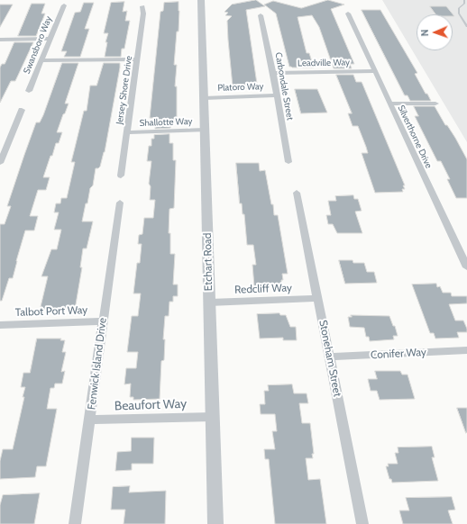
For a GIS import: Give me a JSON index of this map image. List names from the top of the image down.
{
  "streets": {
    "street": [
      "Swansboro Way",
      "Leadville Way",
      "Carbondale Street",
      "Platoro Way",
      "Jersey Shore Drive",
      "Shallotte Way",
      "Silverthorne Drive",
      "Etchart Road",
      "Redcliff Way",
      "Talbot Port Way",
      "Conifer Way",
      "Stoneham Street",
      "Fenwick Island Drive",
      "Beaufort Way"
    ]
  },
  "crossings": [
    ["Leadville Way", "Carbondale Street"],
    ["Leadville Way", "Silverthorne Drive"],
    ["Carbondale Street", "Platoro Way"],
    ["Platoro Way", "Etchart Road"],
    ["Jersey Shore Drive", "Shallotte Way"],
    ["Shallotte Way", "Etchart Road"],
    ["Etchart Road", "Redcliff Way"],
    ["Etchart Road", "Beaufort Way"],
    ["Redcliff Way", "Stoneham Street"],
    ["Talbot Port Way", "Fenwick Island Drive"],
    ["Conifer Way", "Stoneham Street"],
    ["Fenwick Island Drive", "Beaufort Way"]
  ],
  "north": "left"
}
